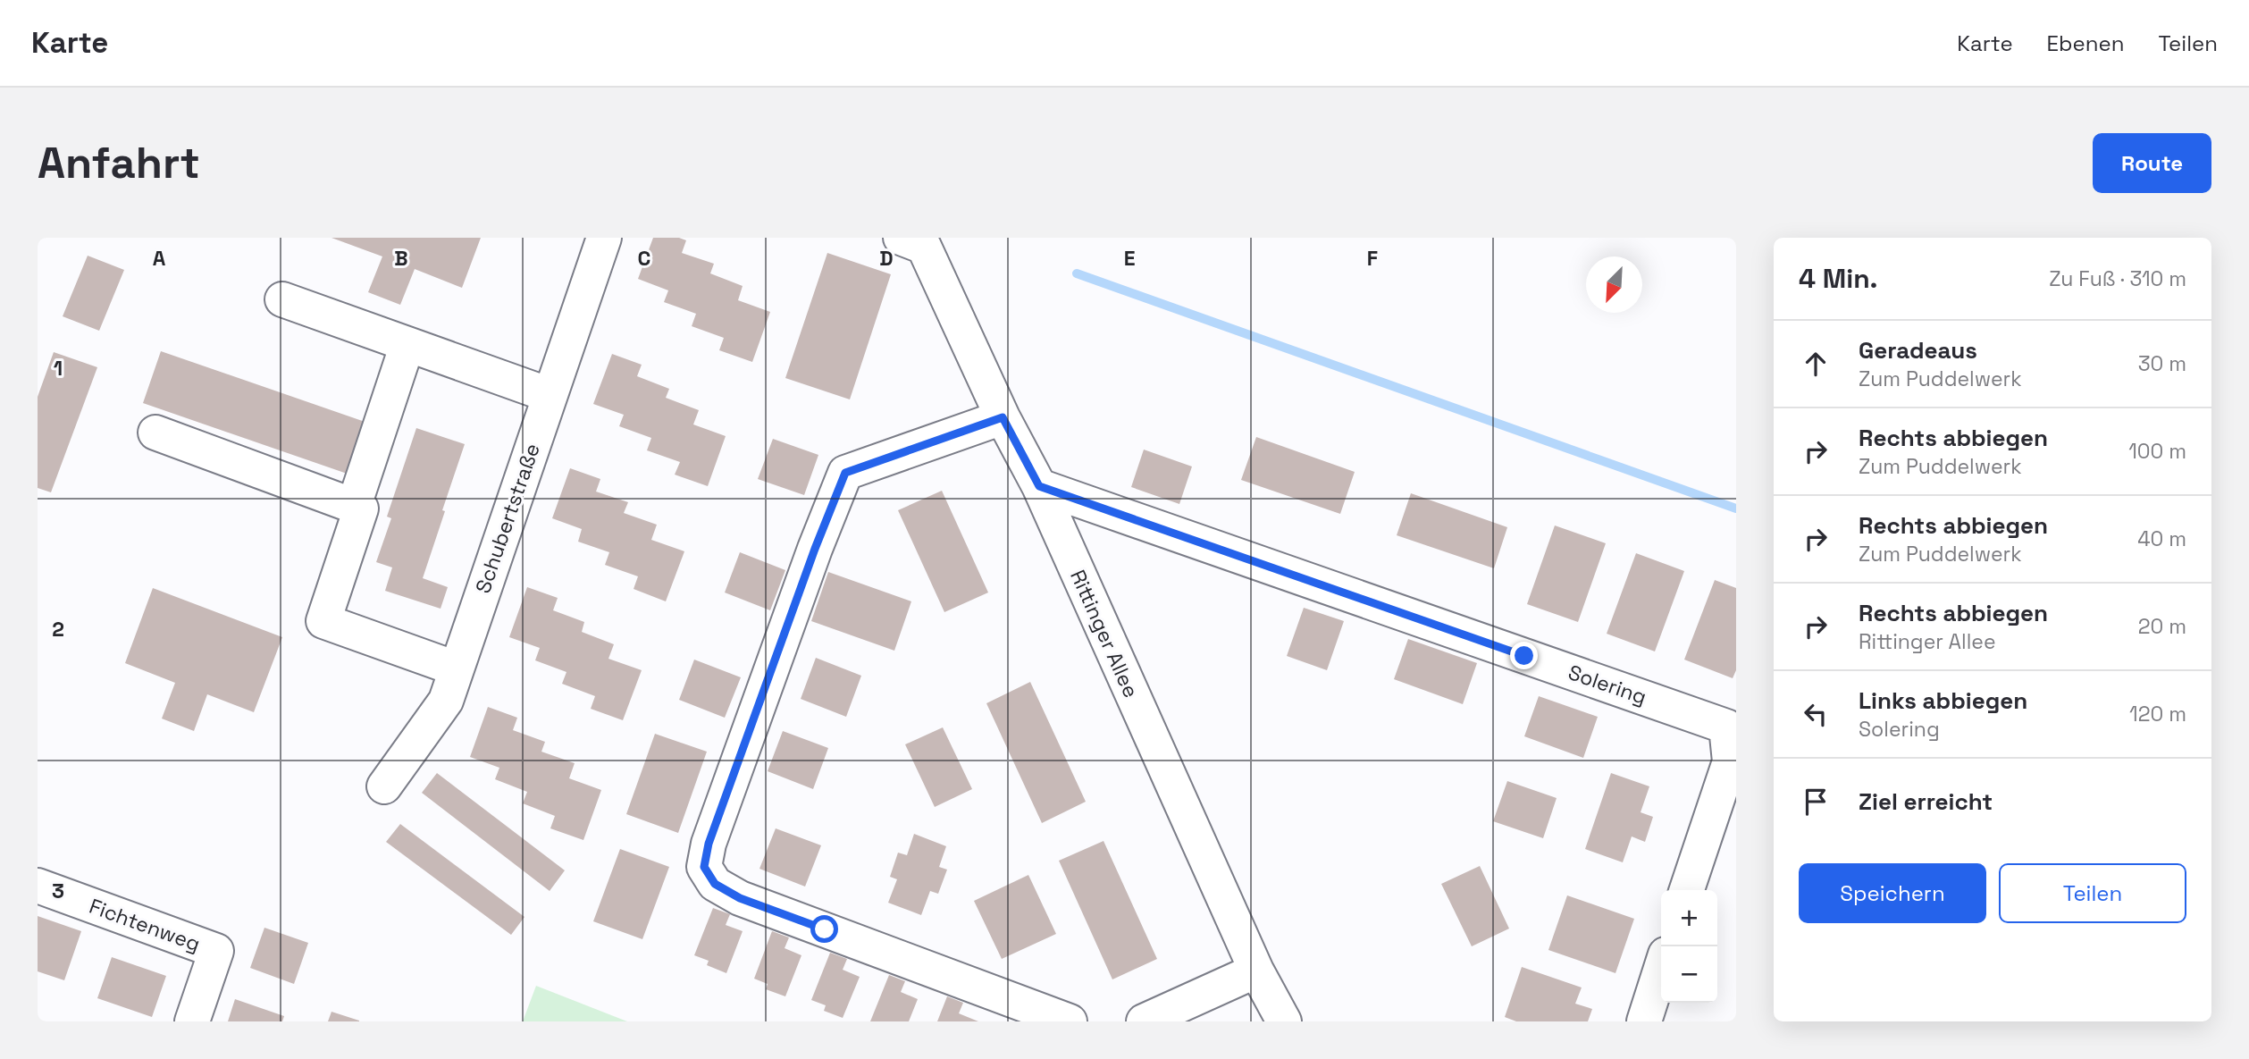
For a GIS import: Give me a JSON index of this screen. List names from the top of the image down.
{
  "streets": {
    "street": [
      "Schubertstraße",
      "Rittinger Allee",
      "Solering",
      "Fichtenweg"
    ]
  },
  "crossings": [
    ["Rittinger Allee", "Solering"]
  ],
  "north": "bottom left",
  "page": {
    "header": "Karte",
    "nav": ["Karte", "Ebenen", "Teilen"],
    "buttons": [
      "Route",
      ["Speichern", "Teilen"]
    ],
    "title": "Anfahrt",
    "heading": ["4 Min.", "Zu Fuß · 310 m"],
    "list": [
      ["Geradeaus", "Zum Puddelwerk", "30 m"],
      ["Rechts abbiegen", "Zum Puddelwerk", "100 m"],
      ["Rechts abbiegen", "Zum Puddelwerk", "40 m"],
      ["Rechts abbiegen", "Rittinger Allee", "20 m"],
      ["Links abbiegen", "Solering", "120 m"],
      "Ziel erreicht"
    ],
    "map_buttons": ["+", "−"]
  },
  "grid": {
    "columns": [
      "A",
      "B",
      "C",
      "D",
      "E",
      "F"
    ],
    "rows": ["1", "2", "3"]
  }
}
